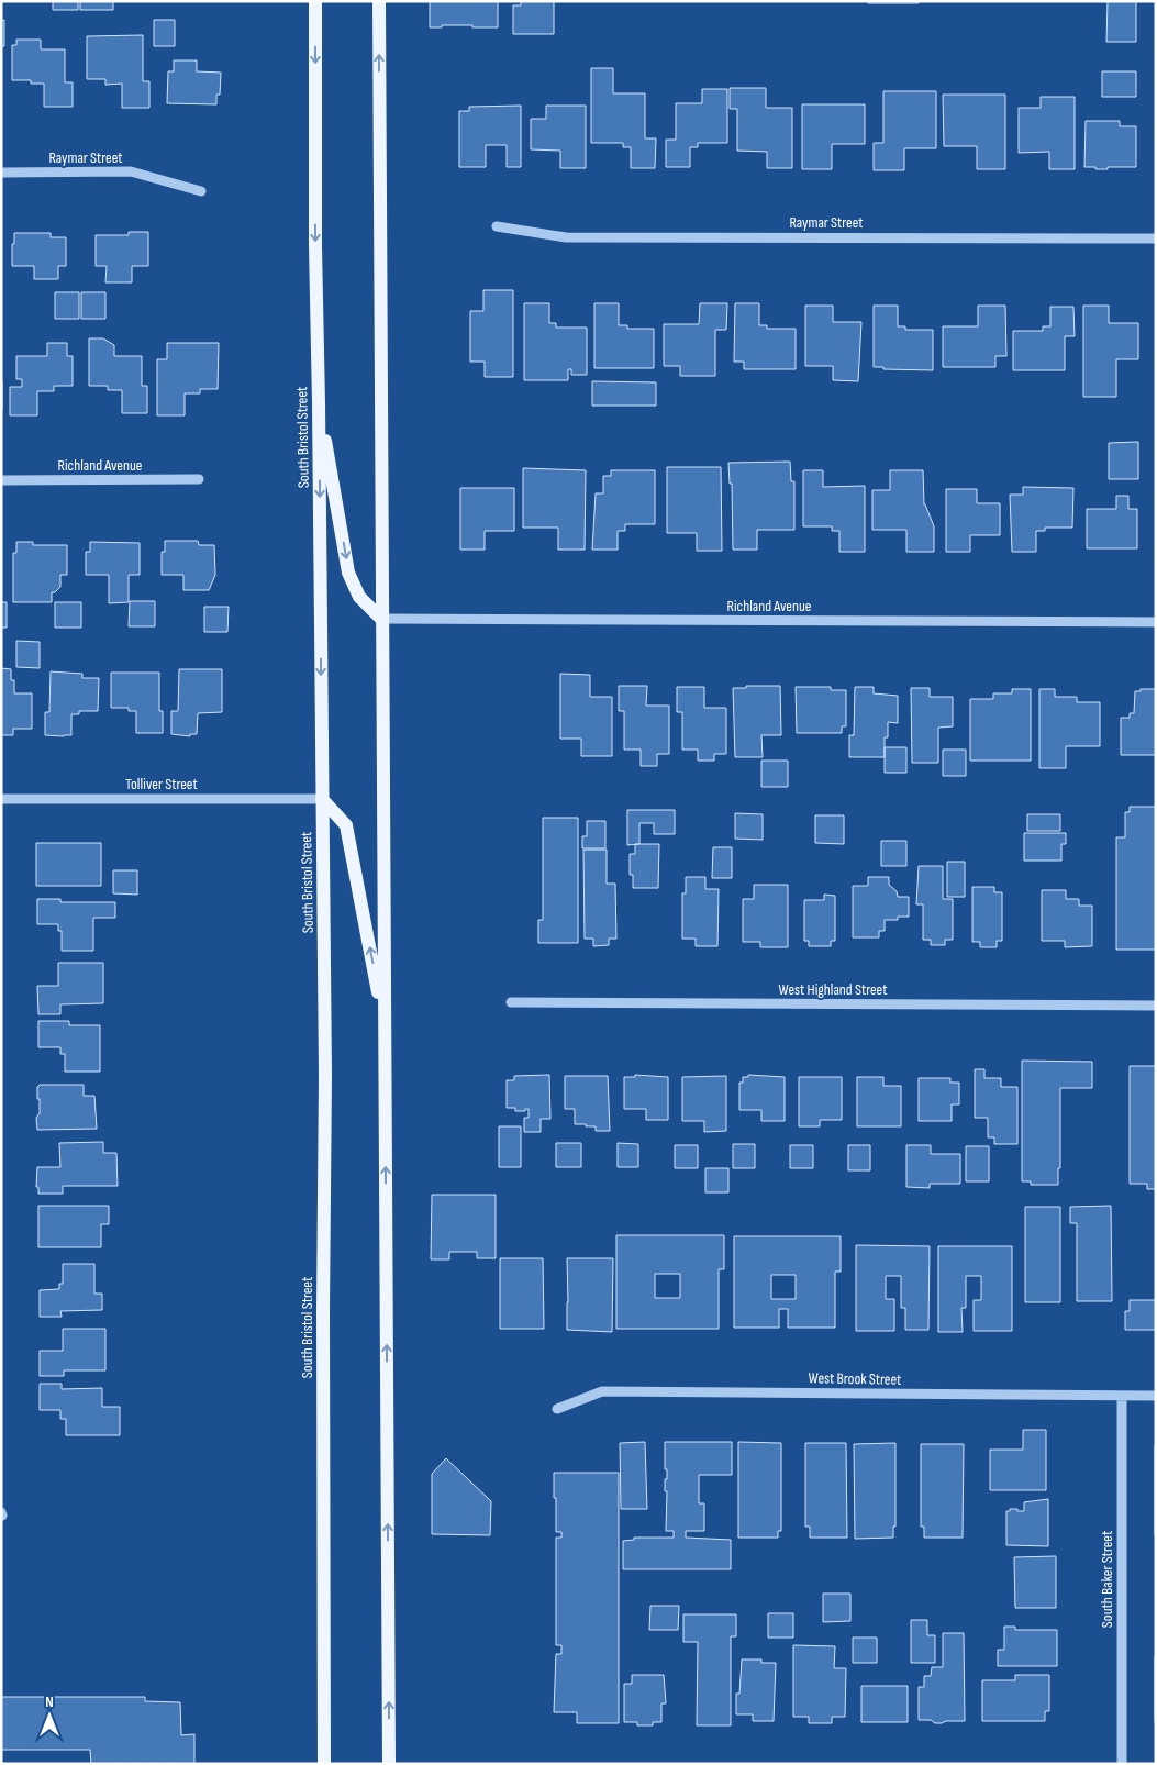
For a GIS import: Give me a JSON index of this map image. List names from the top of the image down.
{
  "streets": {
    "main road": ["South Bristol Street"],
    "street": [
      "Raymar Street",
      "Richland Avenue",
      "Tolliver Street",
      "West Highland Street",
      "West Brook Street",
      "South Baker Street"
    ]
  },
  "crossings": [
    ["South Bristol Street", "Tolliver Street"],
    ["West Brook Street", "South Baker Street"]
  ],
  "north": "top"
}
